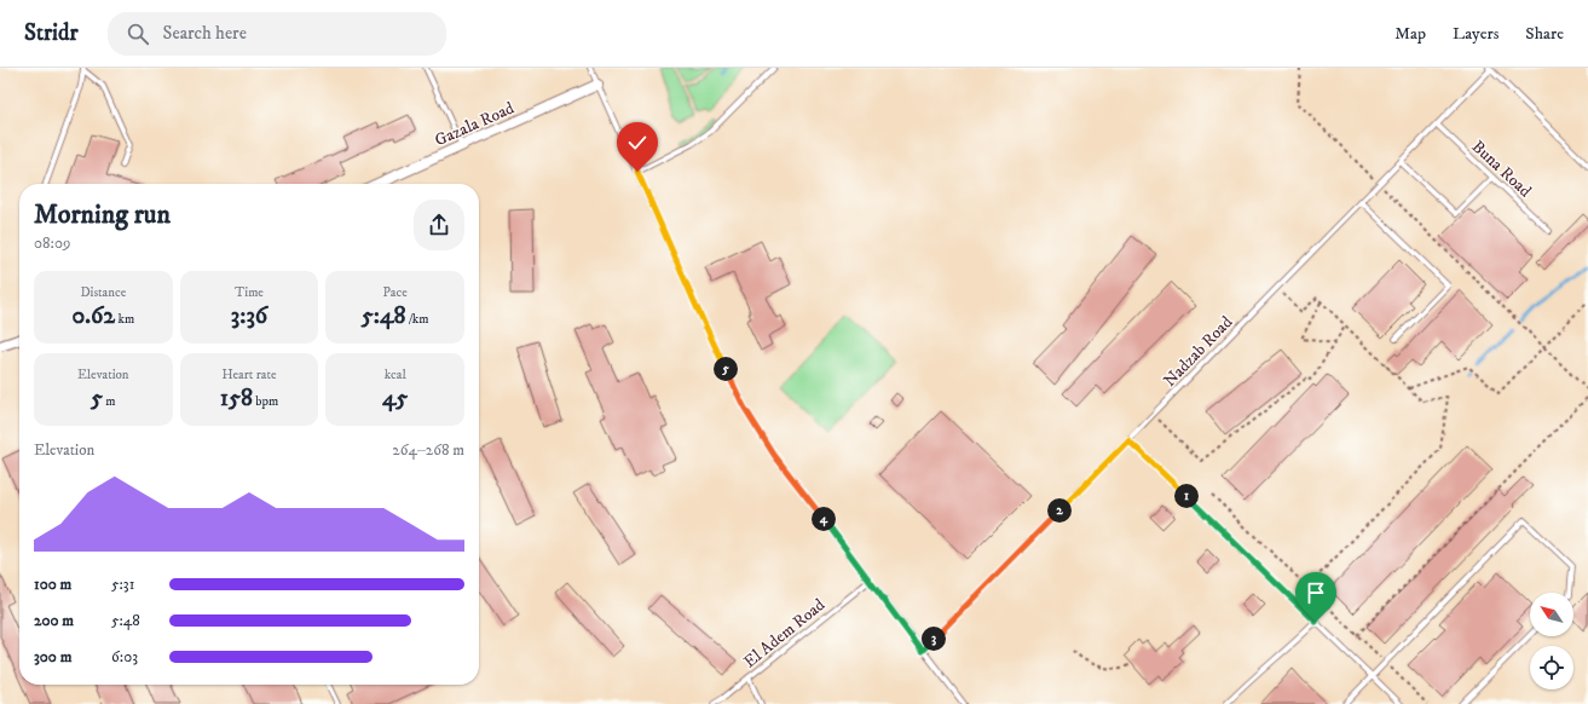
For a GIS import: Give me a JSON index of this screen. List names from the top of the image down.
{
  "streets": {
    "street": ["Gazala Road"],
    "lane": ["Buna Road", "Nadzab Road", "El Adem Road"]
  },
  "crossings": [
    ["Buna Road", "Nadzab Road"]
  ],
  "north": "top left",
  "page": {
    "header": "Stridr",
    "search": "Search here",
    "nav": ["Map", "Layers", "Share"],
    "heading": ["Morning run", "08:09"],
    "stats": [
      ["Distance", "0.62 km"],
      ["Time", "3:36"],
      ["Pace", "5:48 /km"],
      ["Elevation", "5 m"],
      ["Heart rate", "158 bpm"],
      ["kcal", "45"]
    ],
    "pins": [
      "5",
      "1",
      "2",
      "4",
      "3"
    ],
    "chart": ["Elevation", "264–268 m"],
    "list": [
      {
        "name": "100 m",
        "note": "5:31"
      },
      {
        "name": "200 m",
        "note": "5:48"
      },
      {
        "name": "300 m",
        "note": "6:03"
      }
    ]
  }
}
